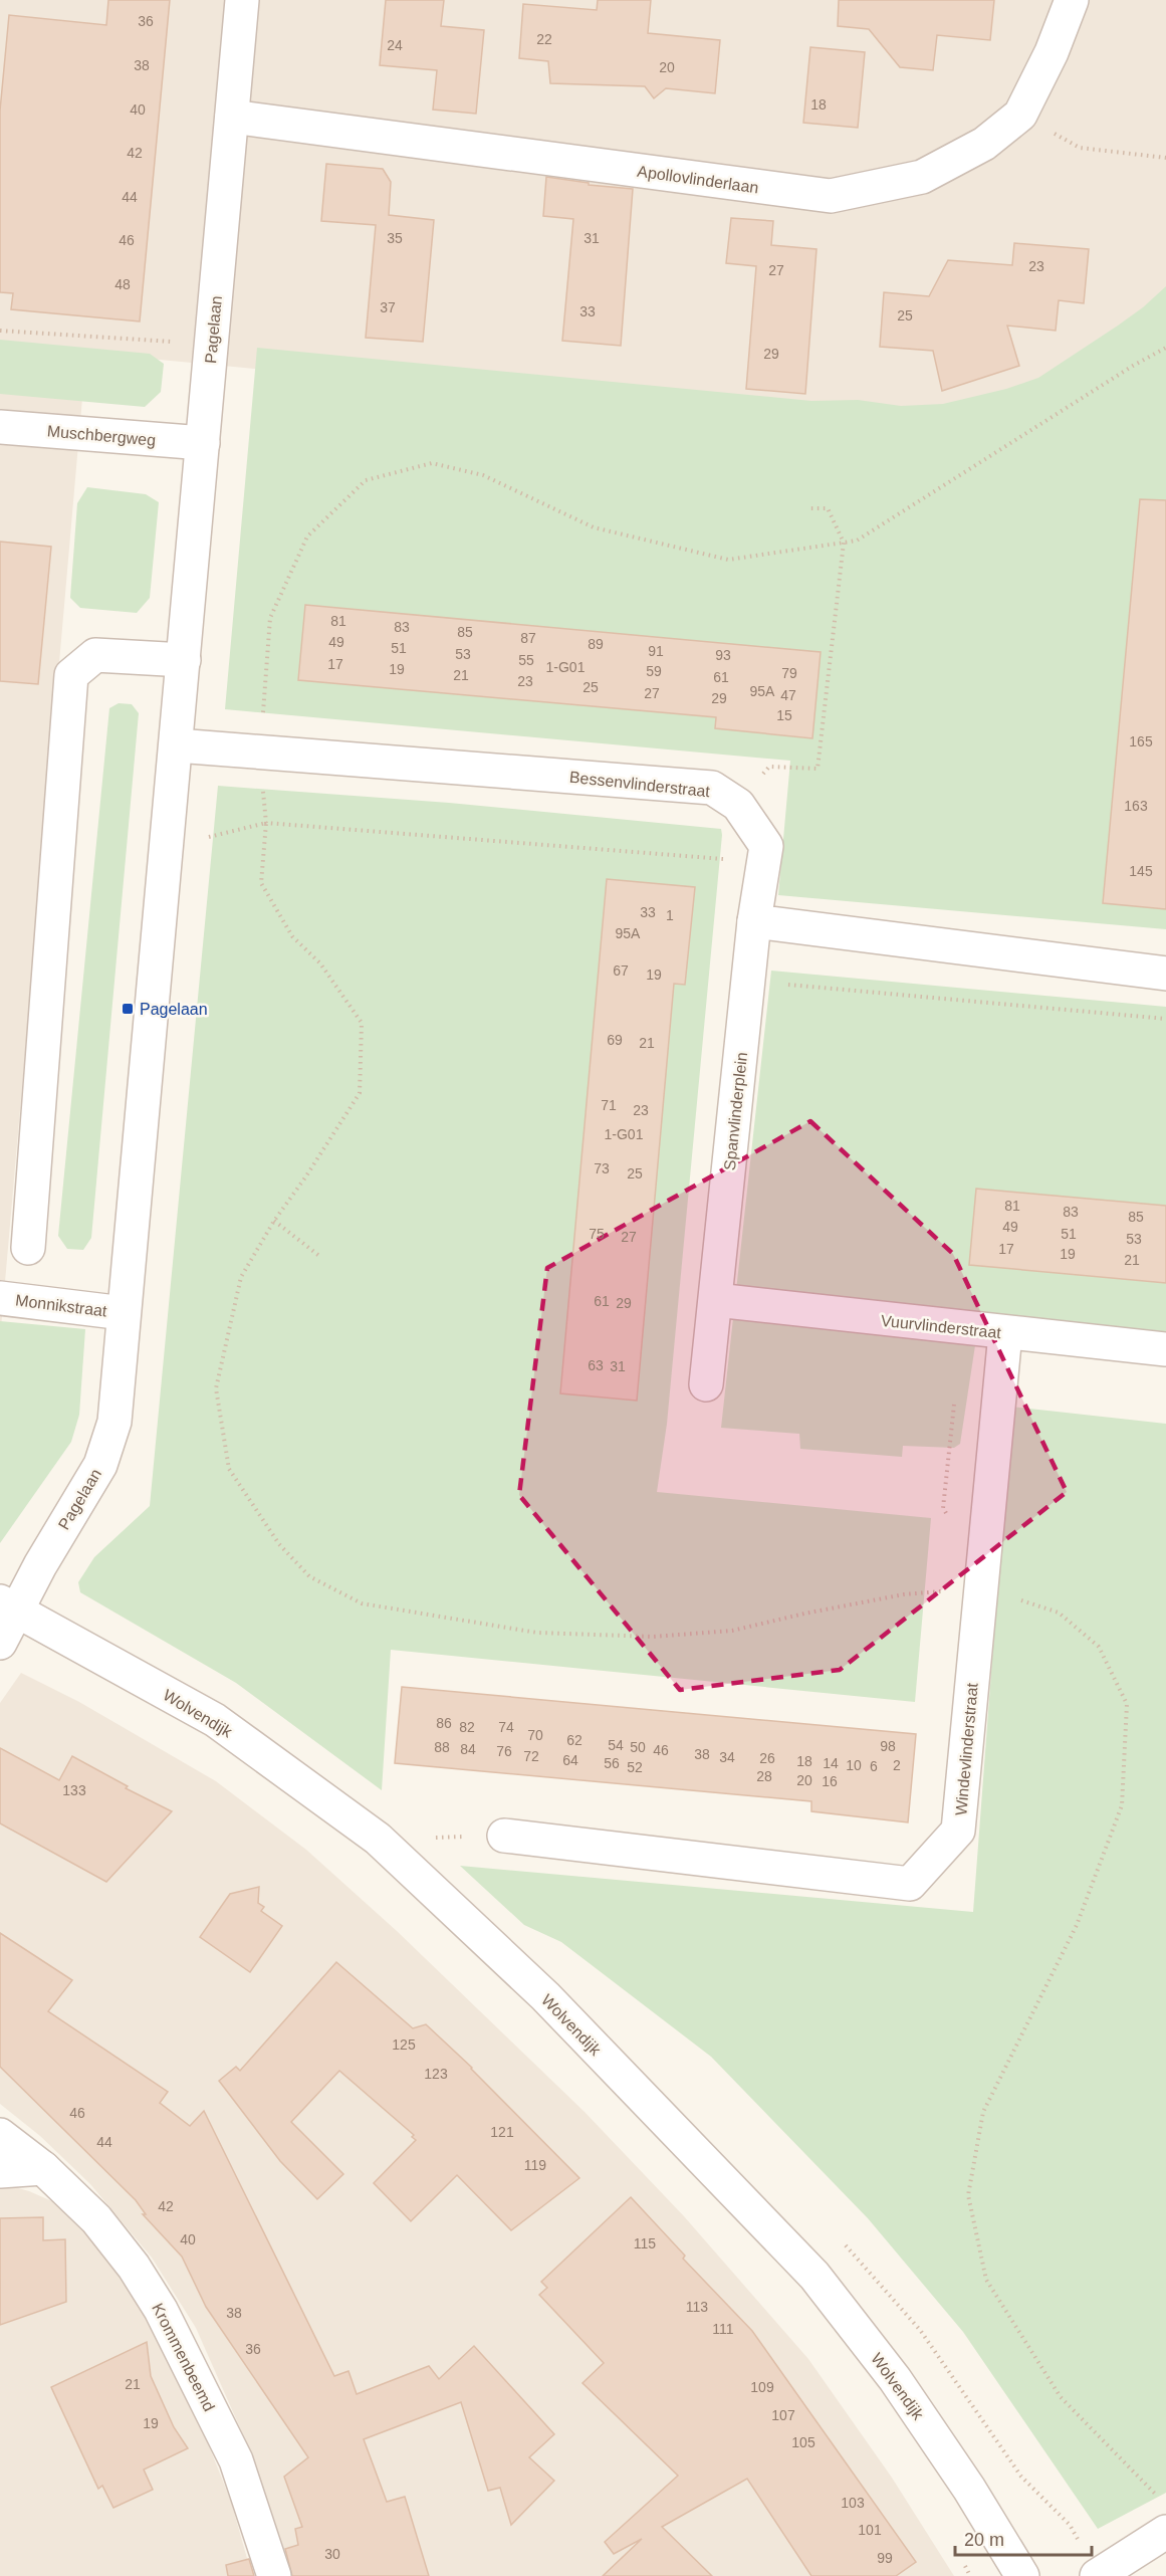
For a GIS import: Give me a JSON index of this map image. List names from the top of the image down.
{
  "streets": {
    "street": [
      "Apollovlinderlaan",
      "Pagelaan",
      "Muschbergweg",
      "Bessenvlinderstraat",
      "Spanvlinderplein",
      "Monnikstraat",
      "Vuurvlinderstraat",
      "Wolvendijk",
      "Windevlinderstraat",
      "Krommenbeemd"
    ]
  },
  "crossings": [
    ["Apollovlinderlaan", "Pagelaan"],
    ["Pagelaan", "Muschbergweg"],
    ["Pagelaan", "Bessenvlinderstraat"],
    ["Pagelaan", "Monnikstraat"],
    ["Pagelaan", "Wolvendijk"],
    ["Bessenvlinderstraat", "Spanvlinderplein"],
    ["Spanvlinderplein", "Vuurvlinderstraat"],
    ["Vuurvlinderstraat", "Windevlinderstraat"]
  ],
  "places": {
    "transit": ["Pagelaan"]
  },
  "house_numbers": [
    "36",
    "22",
    "24",
    "38",
    "20",
    "18",
    "40",
    "42",
    "44",
    "35",
    "31",
    "46",
    "23",
    "27",
    "48",
    "37",
    "33",
    "25",
    "29",
    "81",
    "83",
    "85",
    "87",
    "49",
    "89",
    "51",
    "91",
    "53",
    "93",
    "55",
    "17",
    "1-G01",
    "19",
    "59",
    "79",
    "21",
    "61",
    "23",
    "25",
    "95A",
    "27",
    "47",
    "29",
    "15",
    "165",
    "163",
    "145",
    "33",
    "1",
    "95A",
    "67",
    "19",
    "69",
    "21",
    "71",
    "23",
    "1-G01",
    "73",
    "25",
    "81",
    "83",
    "85",
    "49",
    "75",
    "51",
    "27",
    "53",
    "17",
    "19",
    "21",
    "61",
    "29",
    "63",
    "31",
    "86",
    "82",
    "74",
    "70",
    "62",
    "54",
    "98",
    "88",
    "50",
    "84",
    "46",
    "76",
    "38",
    "72",
    "34",
    "26",
    "64",
    "18",
    "56",
    "14",
    "10",
    "2",
    "6",
    "52",
    "28",
    "20",
    "16",
    "133",
    "125",
    "123",
    "46",
    "121",
    "44",
    "119",
    "42",
    "40",
    "115",
    "113",
    "38",
    "111",
    "36",
    "21",
    "109",
    "107",
    "19",
    "105",
    "103",
    "101",
    "30",
    "99"
  ],
  "scale_bar": "20 m"
}
